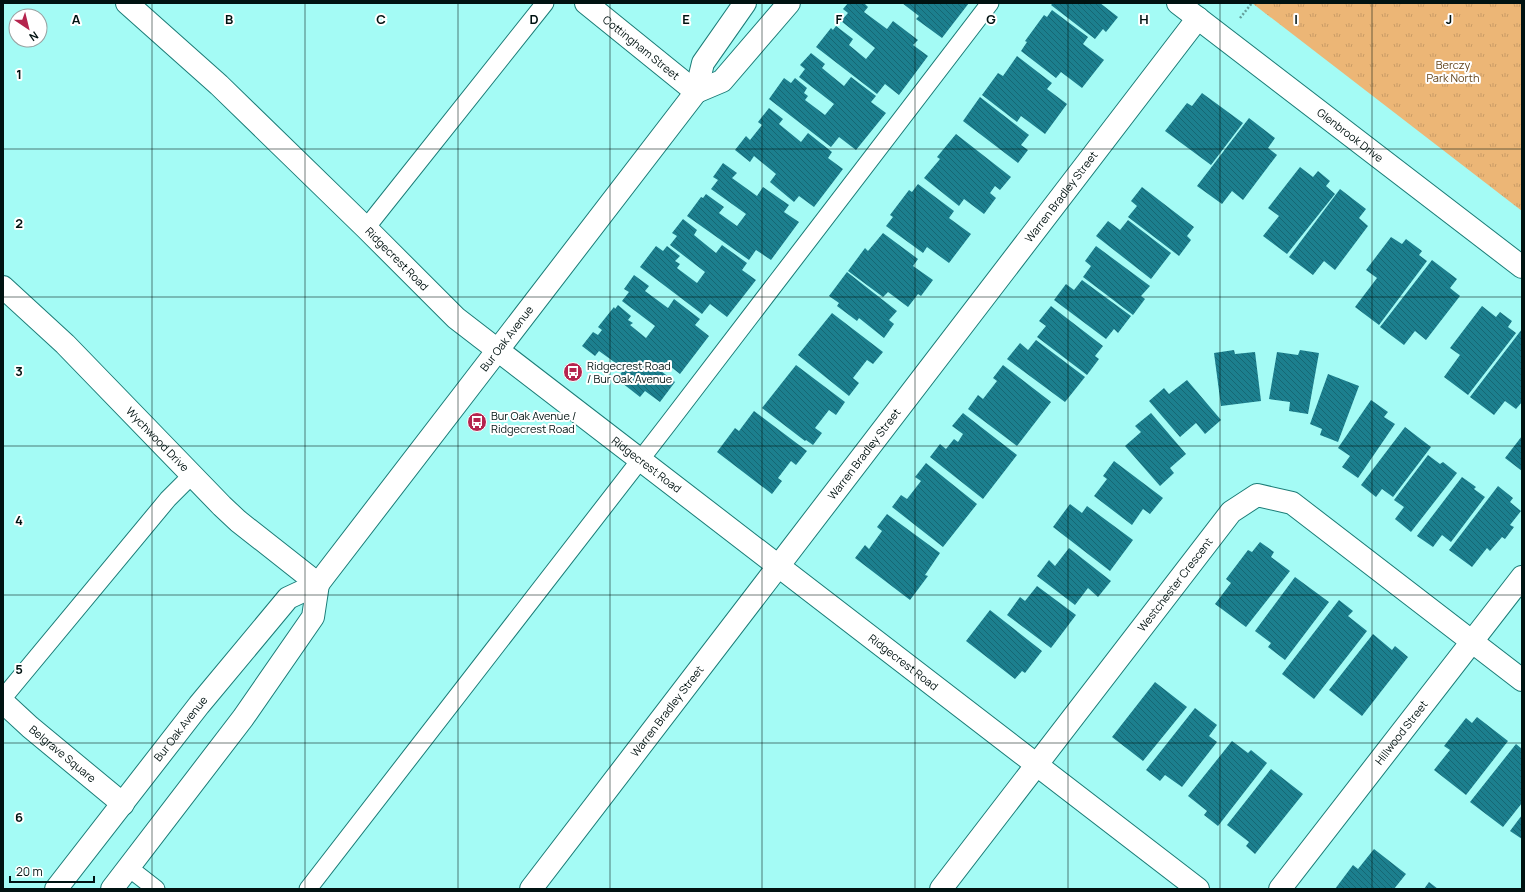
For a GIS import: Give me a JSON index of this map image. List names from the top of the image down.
{
  "streets": {
    "street": [
      "Cottingham Street",
      "Glenbrook Drive",
      "Warren Bradley Street",
      "Ridgecrest Road",
      "Bur Oak Avenue",
      "Wychwood Drive",
      "Westchester Crescent",
      "Hillwood Street",
      "Belgrave Square"
    ]
  },
  "crossings": [
    ["Cottingham Street", "Bur Oak Avenue"],
    ["Glenbrook Drive", "Warren Bradley Street"],
    ["Warren Bradley Street", "Ridgecrest Road"],
    ["Ridgecrest Road", "Bur Oak Avenue"],
    ["Ridgecrest Road", "Westchester Crescent"],
    ["Bur Oak Avenue", "Wychwood Drive"],
    ["Bur Oak Avenue", "Belgrave Square"],
    ["Westchester Crescent", "Hillwood Street"]
  ],
  "parks": ["Berczy Park North"],
  "places": {
    "bus stop": ["Ridgecrest Road / Bur Oak Avenue", "Bur Oak Avenue / Ridgecrest Road"]
  },
  "scale_bar": "20 m",
  "north": "bottom right",
  "grid": {
    "columns": [
      "A",
      "B",
      "C",
      "D",
      "E",
      "F",
      "G",
      "H",
      "I",
      "J"
    ],
    "rows": [
      "1",
      "2",
      "3",
      "4",
      "5",
      "6"
    ]
  }
}
